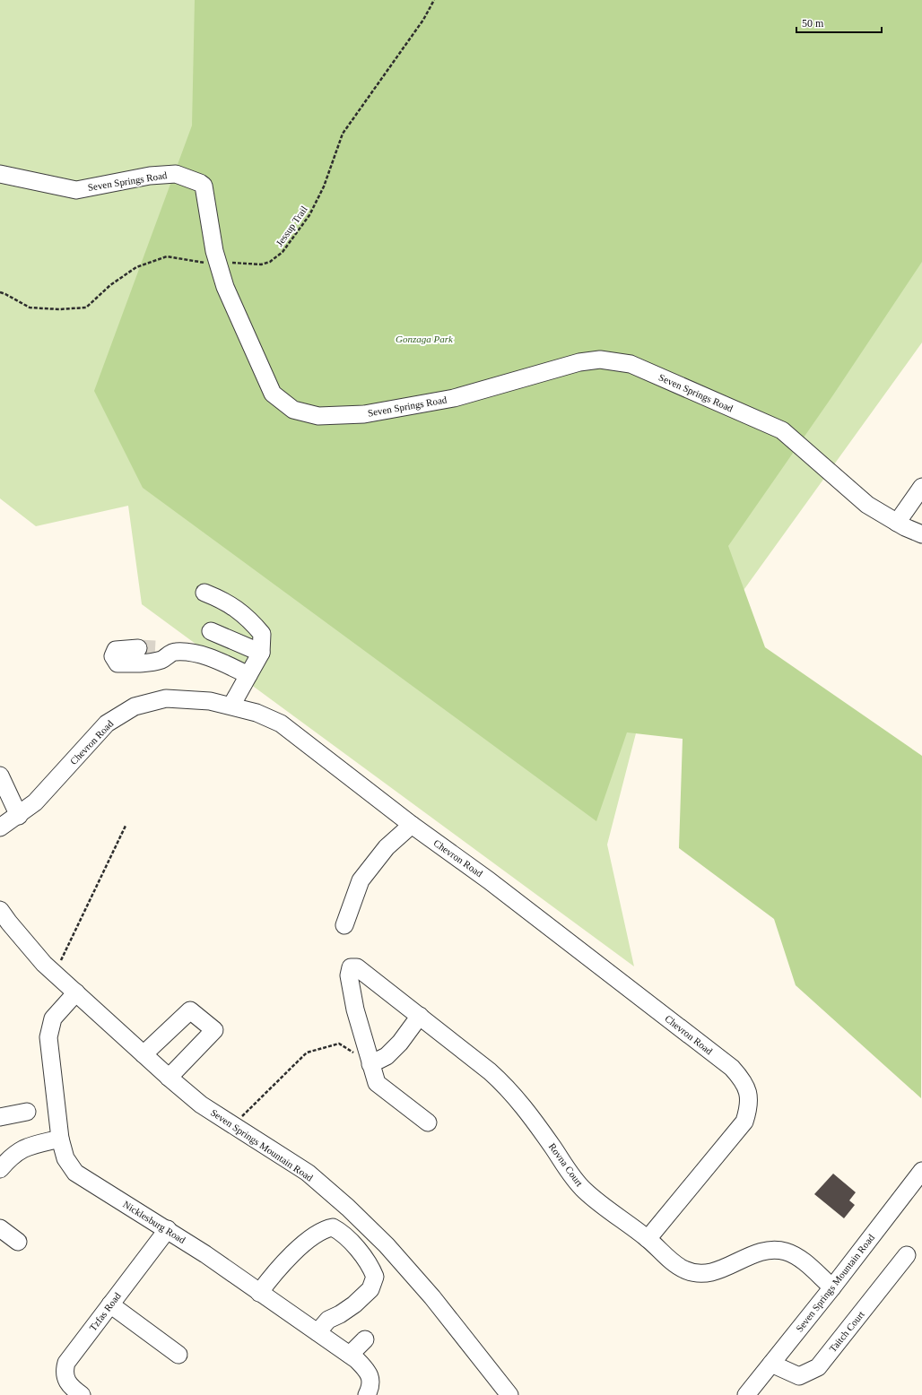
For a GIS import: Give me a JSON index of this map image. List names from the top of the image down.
{
  "streets": {
    "street": [
      "Seven Springs Road",
      "Chevron Road",
      "Seven Springs Mountain Road",
      "Rovna Court",
      "Nicklesburg Road",
      "Tzfas Road",
      "Taitch Court"
    ],
    "path": ["Jessup Trail"]
  },
  "crossings": [
    ["Seven Springs Road", "Jessup Trail"],
    ["Chevron Road", "Rovna Court"],
    ["Seven Springs Mountain Road", "Rovna Court"],
    ["Seven Springs Mountain Road", "Nicklesburg Road"],
    ["Seven Springs Mountain Road", "Taitch Court"],
    ["Nicklesburg Road", "Tzfas Road"]
  ],
  "parks": ["Gonzaga Park"],
  "scale_bar": "50 m"
}
